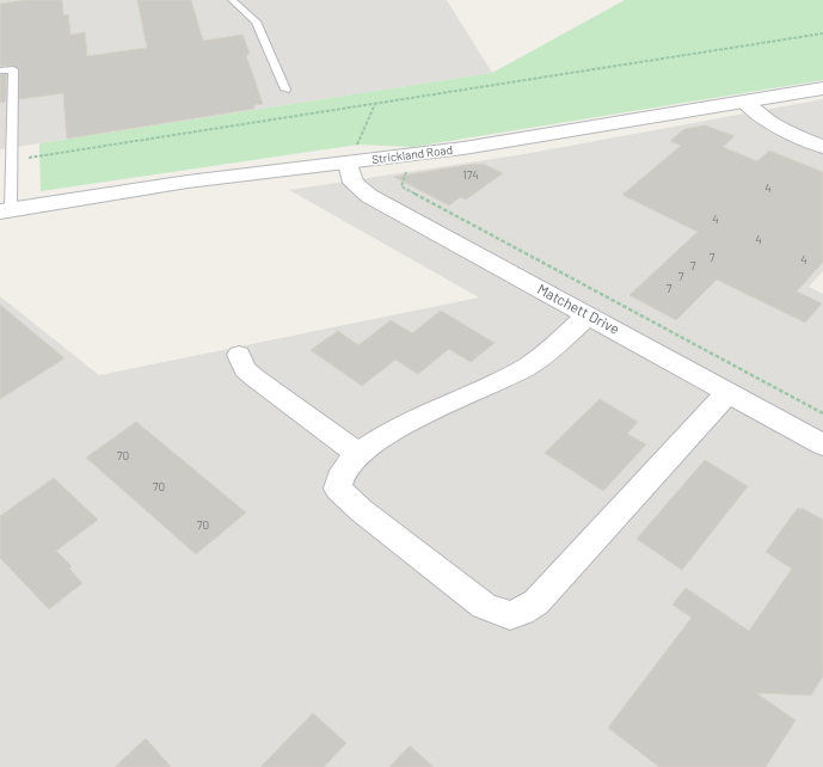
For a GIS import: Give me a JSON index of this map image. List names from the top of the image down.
{
  "streets": {
    "street": ["Strickland Road", "Matchett Drive"]
  },
  "crossings": [
    ["Strickland Road", "Matchett Drive"]
  ],
  "house_numbers": [
    "174",
    "4",
    "4",
    "4",
    "7",
    "4",
    "7",
    "7",
    "7",
    "70",
    "70",
    "70"
  ]
}
